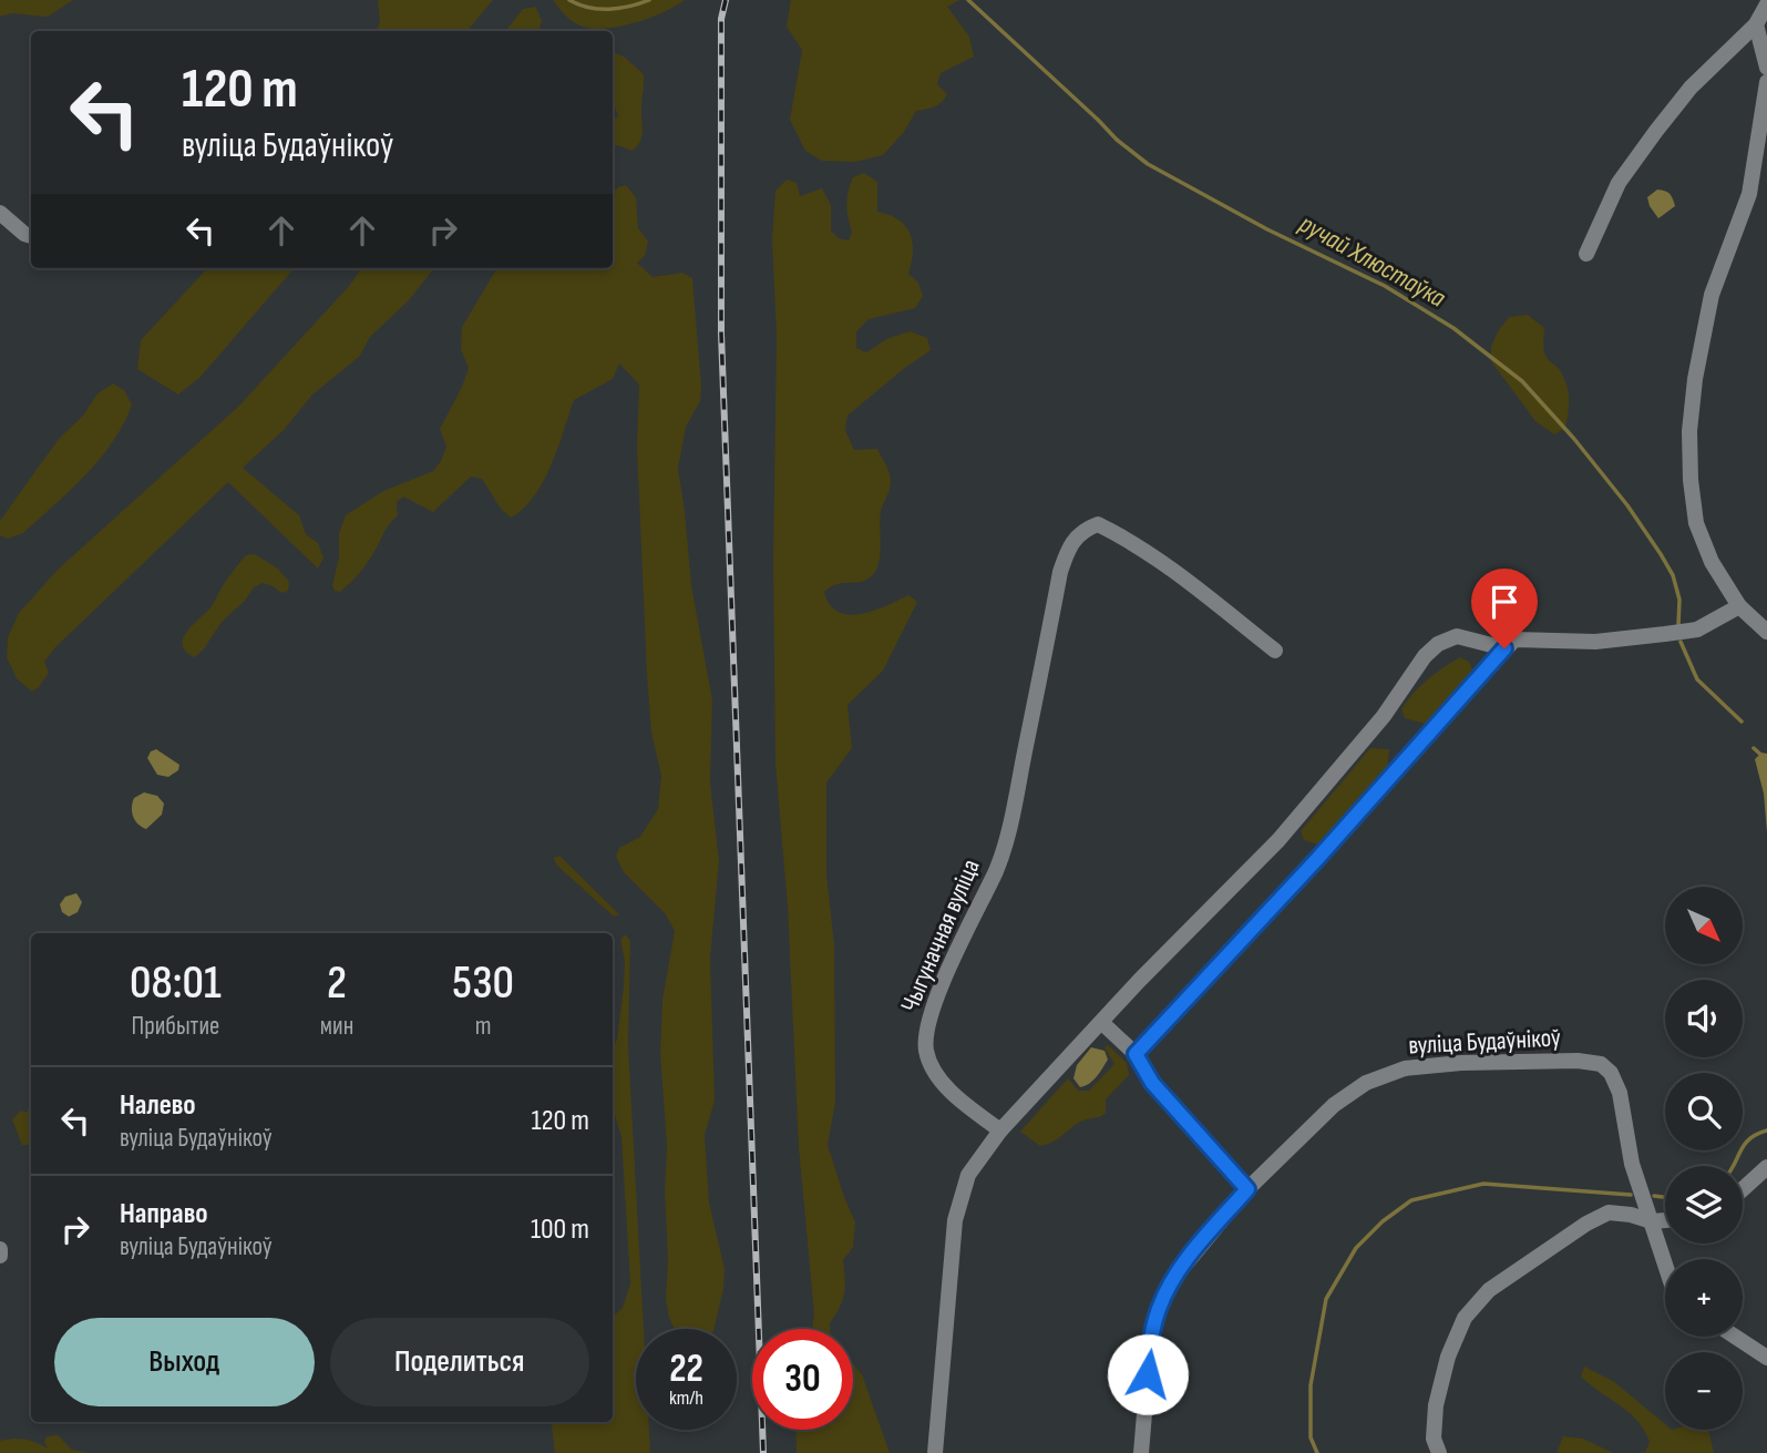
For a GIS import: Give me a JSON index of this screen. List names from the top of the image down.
{
  "streets": {
    "street": ["Чыгуначная вуліца", "вуліца Будаўнікоў"]
  },
  "water": ["ручай Хлюстаўка"],
  "north": "bottom right",
  "page": {
    "turn": ["120 m", "вуліца Будаўнікоў"],
    "map_buttons": ["+", "−"],
    "eta": [
      "08:01",
      "Прибытие",
      "2",
      "мин",
      "530",
      "m"
    ],
    "list": [
      {
        "name": "Налево",
        "note": "вуліца Будаўнікоў",
        "value": "120 m"
      },
      {
        "name": "Направо",
        "note": "вуліца Будаўнікоў",
        "value": "100 m"
      }
    ],
    "buttons": ["Выход", "Поделиться"],
    "speed": "22 km/h",
    "limit": "30"
  }
}
